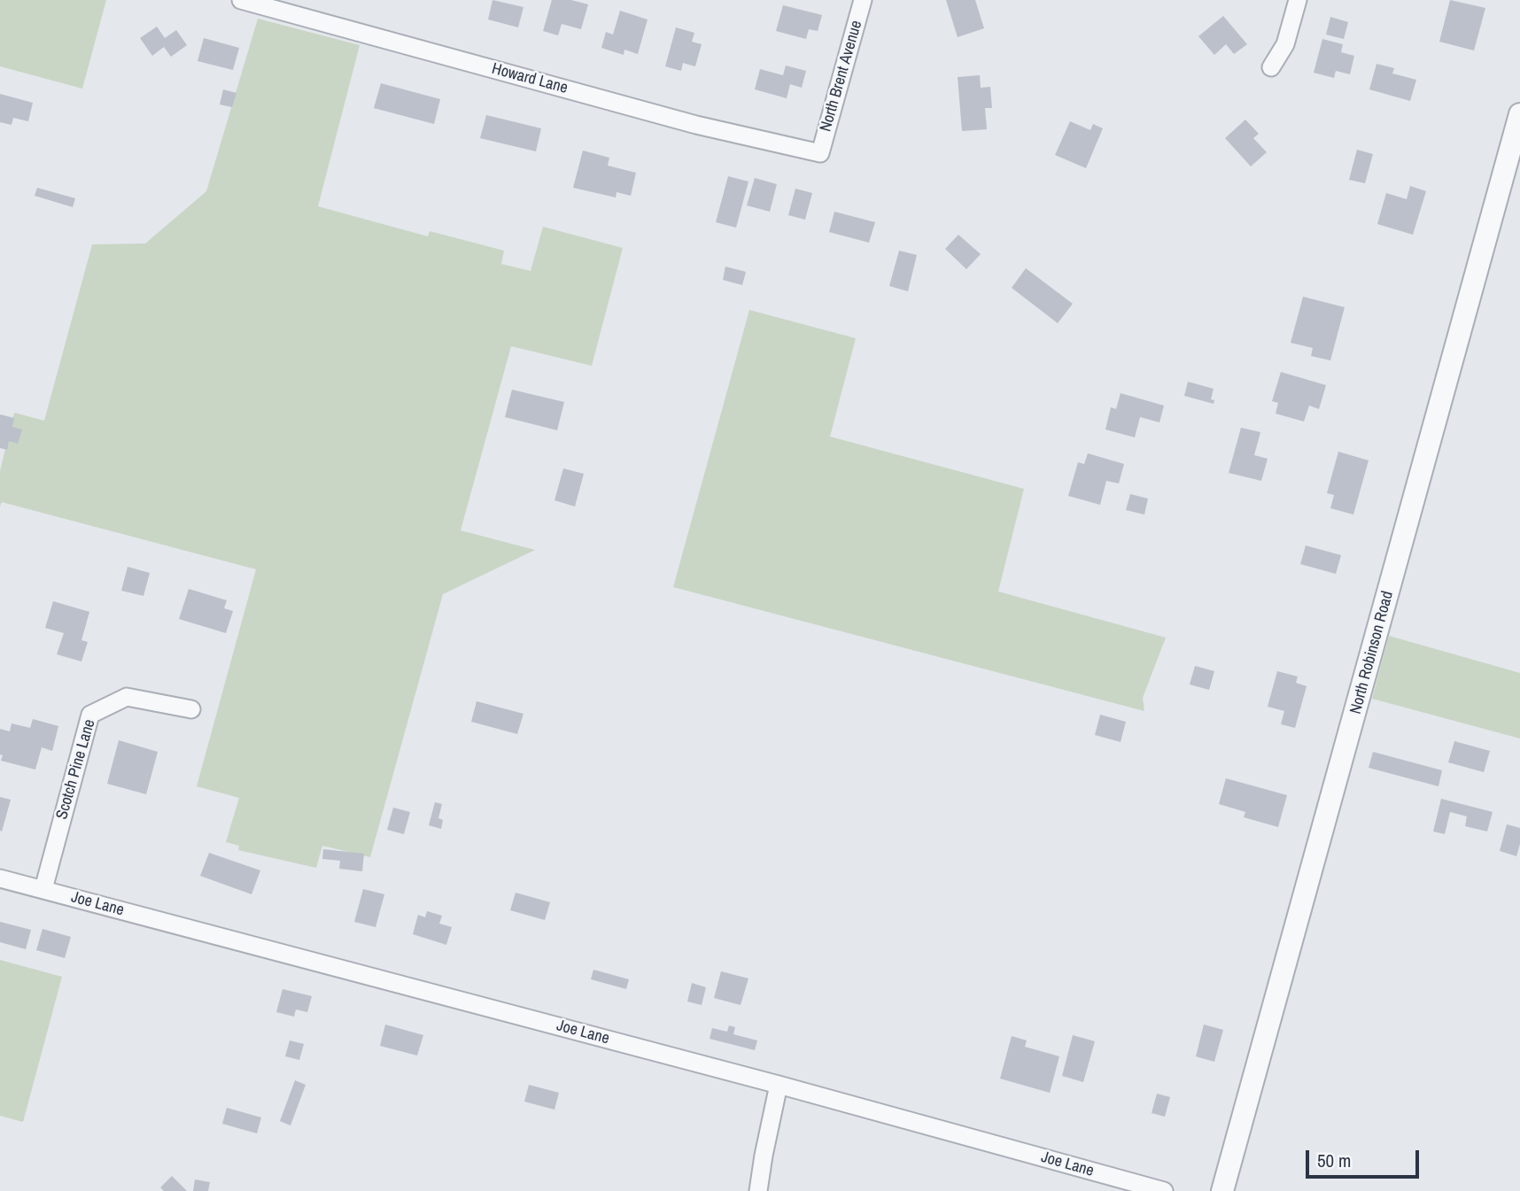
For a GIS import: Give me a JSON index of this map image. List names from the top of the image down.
{
  "streets": {
    "street": [
      "North Brent Avenue",
      "Howard Lane",
      "North Robinson Road",
      "Scotch Pine Lane",
      "Joe Lane"
    ]
  },
  "crossings": [
    ["North Brent Avenue", "Howard Lane"],
    ["Scotch Pine Lane", "Joe Lane"]
  ],
  "scale_bar": "50 m"
}
